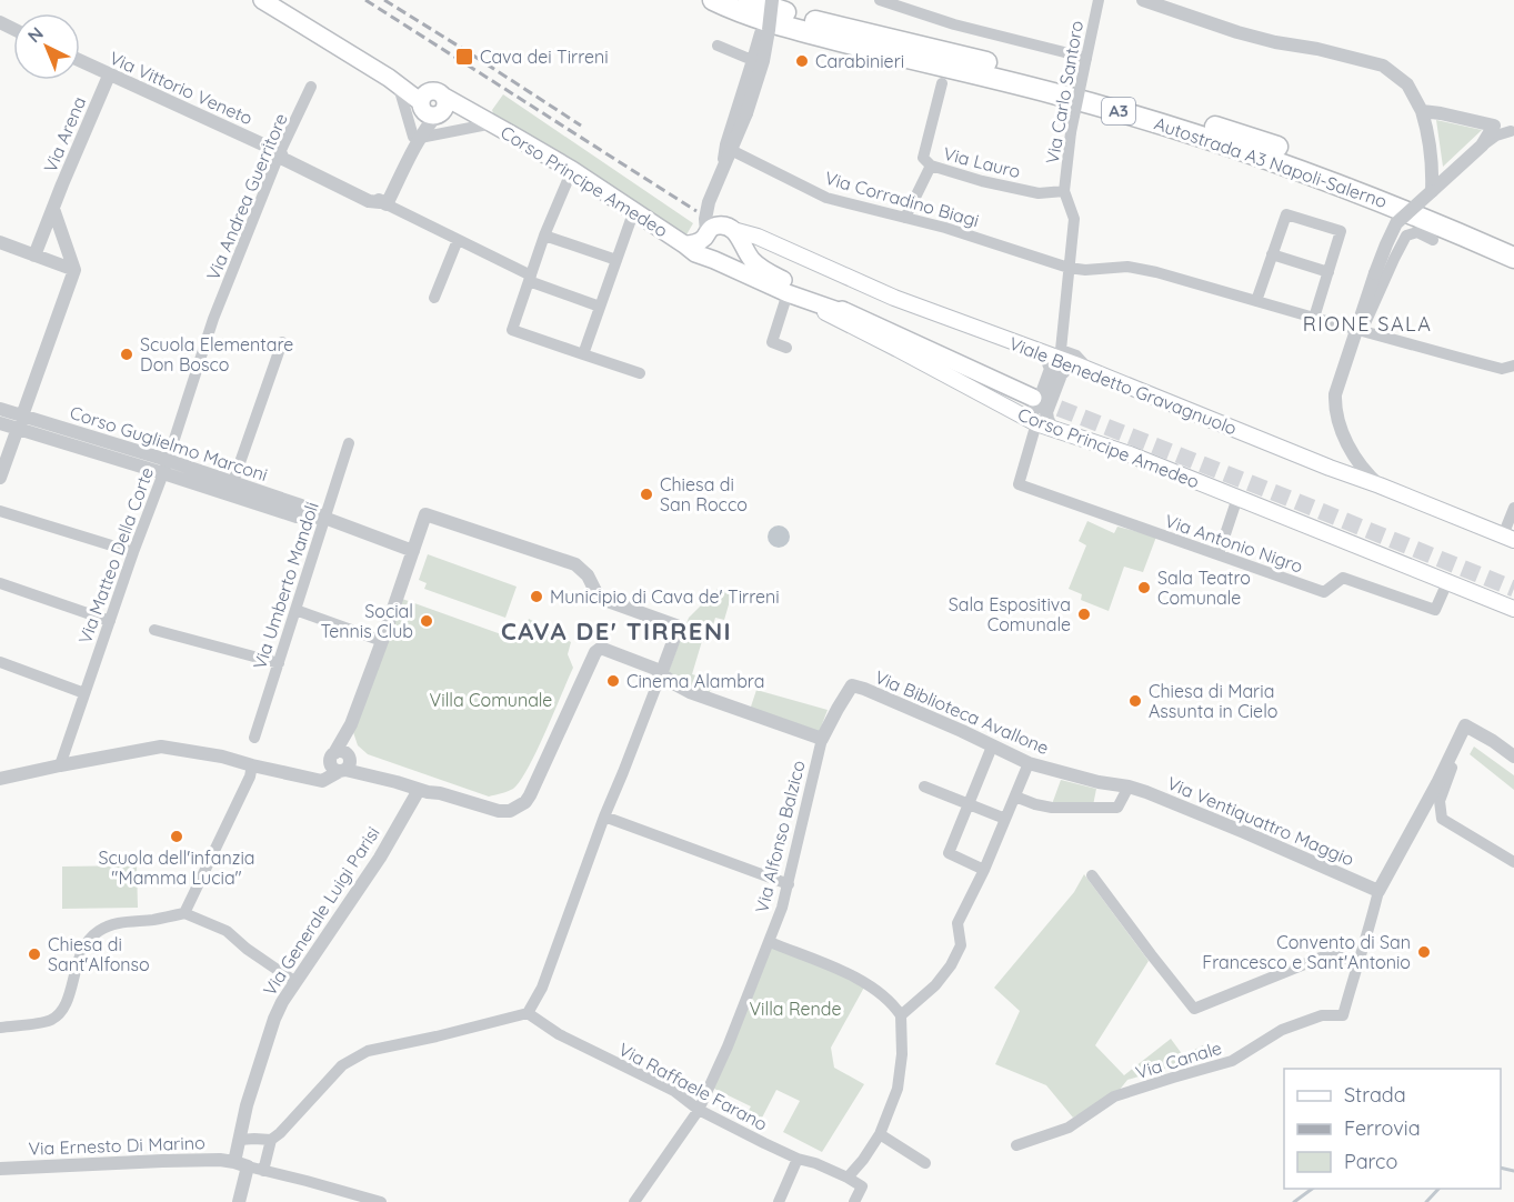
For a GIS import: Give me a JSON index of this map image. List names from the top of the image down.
{
  "streets": {
    "highway": ["A3", "Autostrada A3 Napoli-Salerno"],
    "main road": ["Corso Principe Amedeo", "Viale Benedetto Gravagnuolo"],
    "street": [
      "Via Vittorio Veneto",
      "Via Carlo Santoro",
      "Via Arena",
      "Via Lauro",
      "Via Andrea Guerritore",
      "Via Corradino Biagi",
      "Corso Guglielmo Marconi",
      "Via Antonio Nigro",
      "Via Matteo Della Corte",
      "Via Umberto Mandoli",
      "Via Biblioteca Avallone",
      "Via Ventiquattro Maggio",
      "Via Alfonso Balzico",
      "Via Generale Luigi Parisi",
      "Via Canale",
      "Via Raffaele Farano",
      "Via Ernesto Di Marino"
    ]
  },
  "crossings": [
    ["Via Vittorio Veneto", "Via Arena"],
    ["Via Vittorio Veneto", "Via Andrea Guerritore"],
    ["Via Carlo Santoro", "Via Lauro"],
    ["Via Lauro", "Via Corradino Biagi"],
    ["Corso Principe Amedeo", "Viale Benedetto Gravagnuolo"],
    ["Corso Principe Amedeo", "Via Antonio Nigro"],
    ["Via Andrea Guerritore", "Via Matteo Della Corte"],
    ["Corso Guglielmo Marconi", "Via Matteo Della Corte"],
    ["Corso Guglielmo Marconi", "Via Umberto Mandoli"],
    ["Via Biblioteca Avallone", "Via Ventiquattro Maggio"],
    ["Via Biblioteca Avallone", "Via Alfonso Balzico"],
    ["Via Ventiquattro Maggio", "Via Canale"],
    ["Via Alfonso Balzico", "Via Raffaele Farano"],
    ["Via Generale Luigi Parisi", "Via Ernesto Di Marino"]
  ],
  "districts": ["RIONE SALA", "CAVA DE' TIRRENI"],
  "parks": ["Villa Comunale", "Villa Rende"],
  "places": {
    "transit": ["Cava dei Tirreni"],
    "other": [
      "Carabinieri",
      "Scuola Elementare Don Bosco",
      "Chiesa di San Rocco",
      "Sala Teatro Comunale",
      "Municipio di Cava de' Tirreni",
      "Sala Espositiva Comunale",
      "Social Tennis Club",
      "Cinema Alambra",
      "Chiesa di Maria Assunta in Cielo",
      "Scuola dell'infanzia \"Mamma Lucia\"",
      "Convento di San Francesco e Sant'Antonio",
      "Chiesa di Sant'Alfonso"
    ]
  },
  "legend": ["Strada", "Ferrovia", "Parco"],
  "north": "top left"
}
